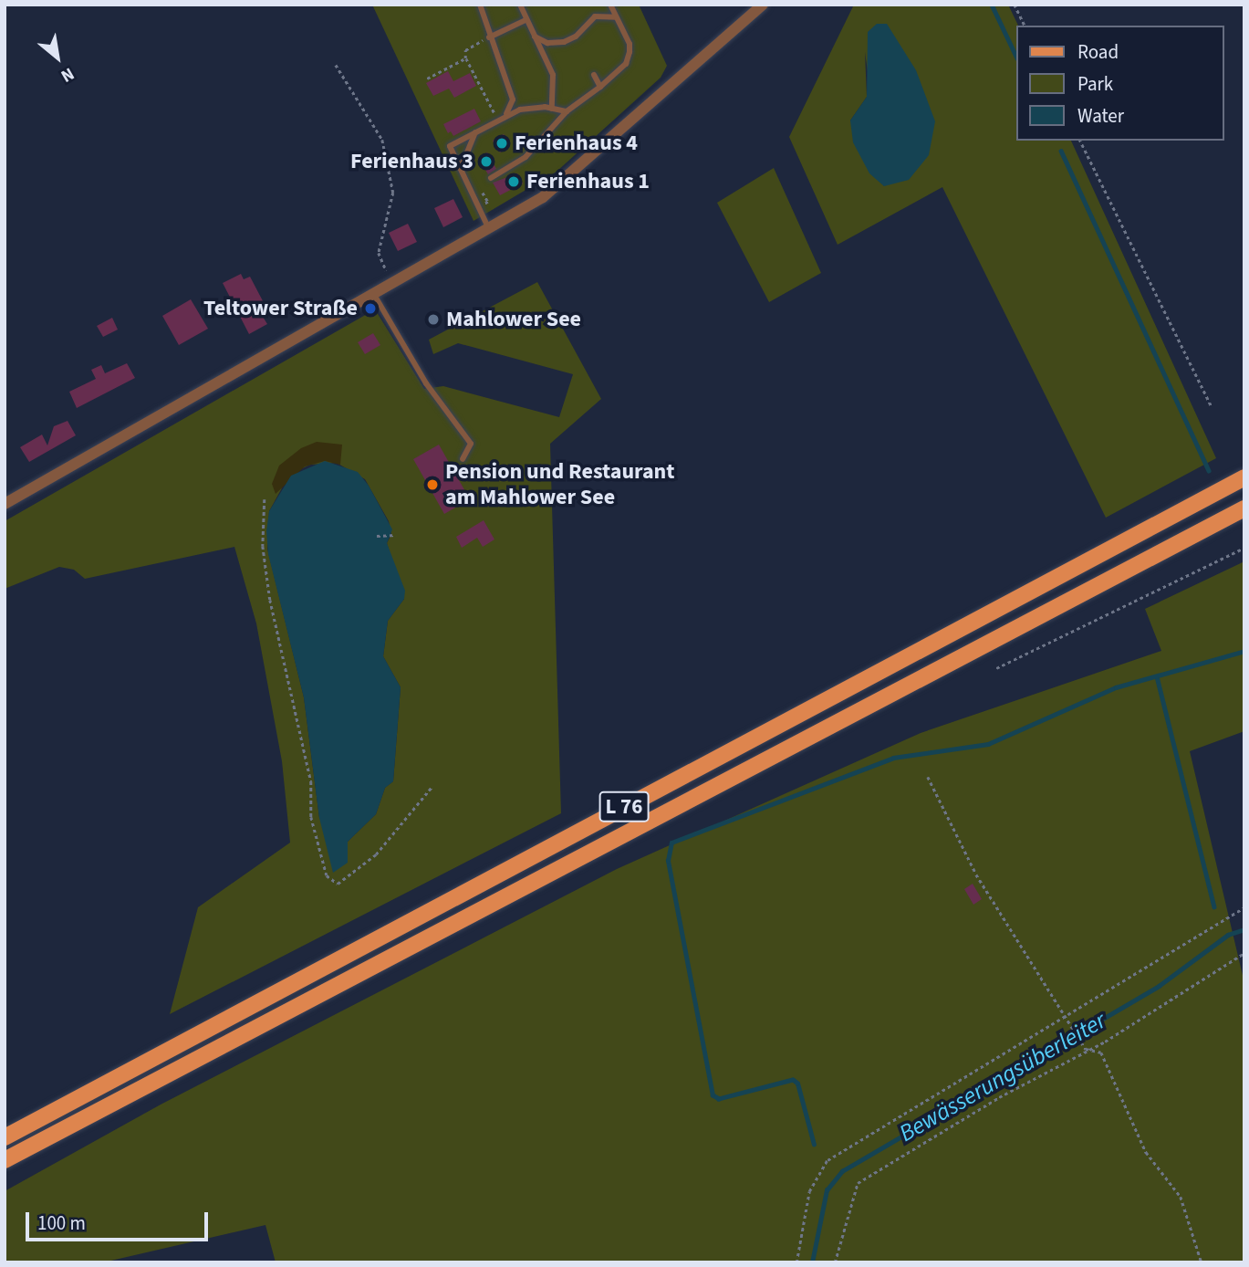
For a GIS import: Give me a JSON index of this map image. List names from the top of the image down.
{
  "streets": {
    "main road": ["L 76"]
  },
  "water": ["Bewässerungsüberleiter"],
  "places": [
    "Ferienhaus 4",
    "Ferienhaus 3",
    "Ferienhaus 1",
    "Teltower Straße",
    "Mahlower See",
    "Pension und Restaurant am Mahlower See"
  ],
  "legend": ["Road", "Park", "Water"],
  "scale_bar": "100 m",
  "north": "bottom right"
}
